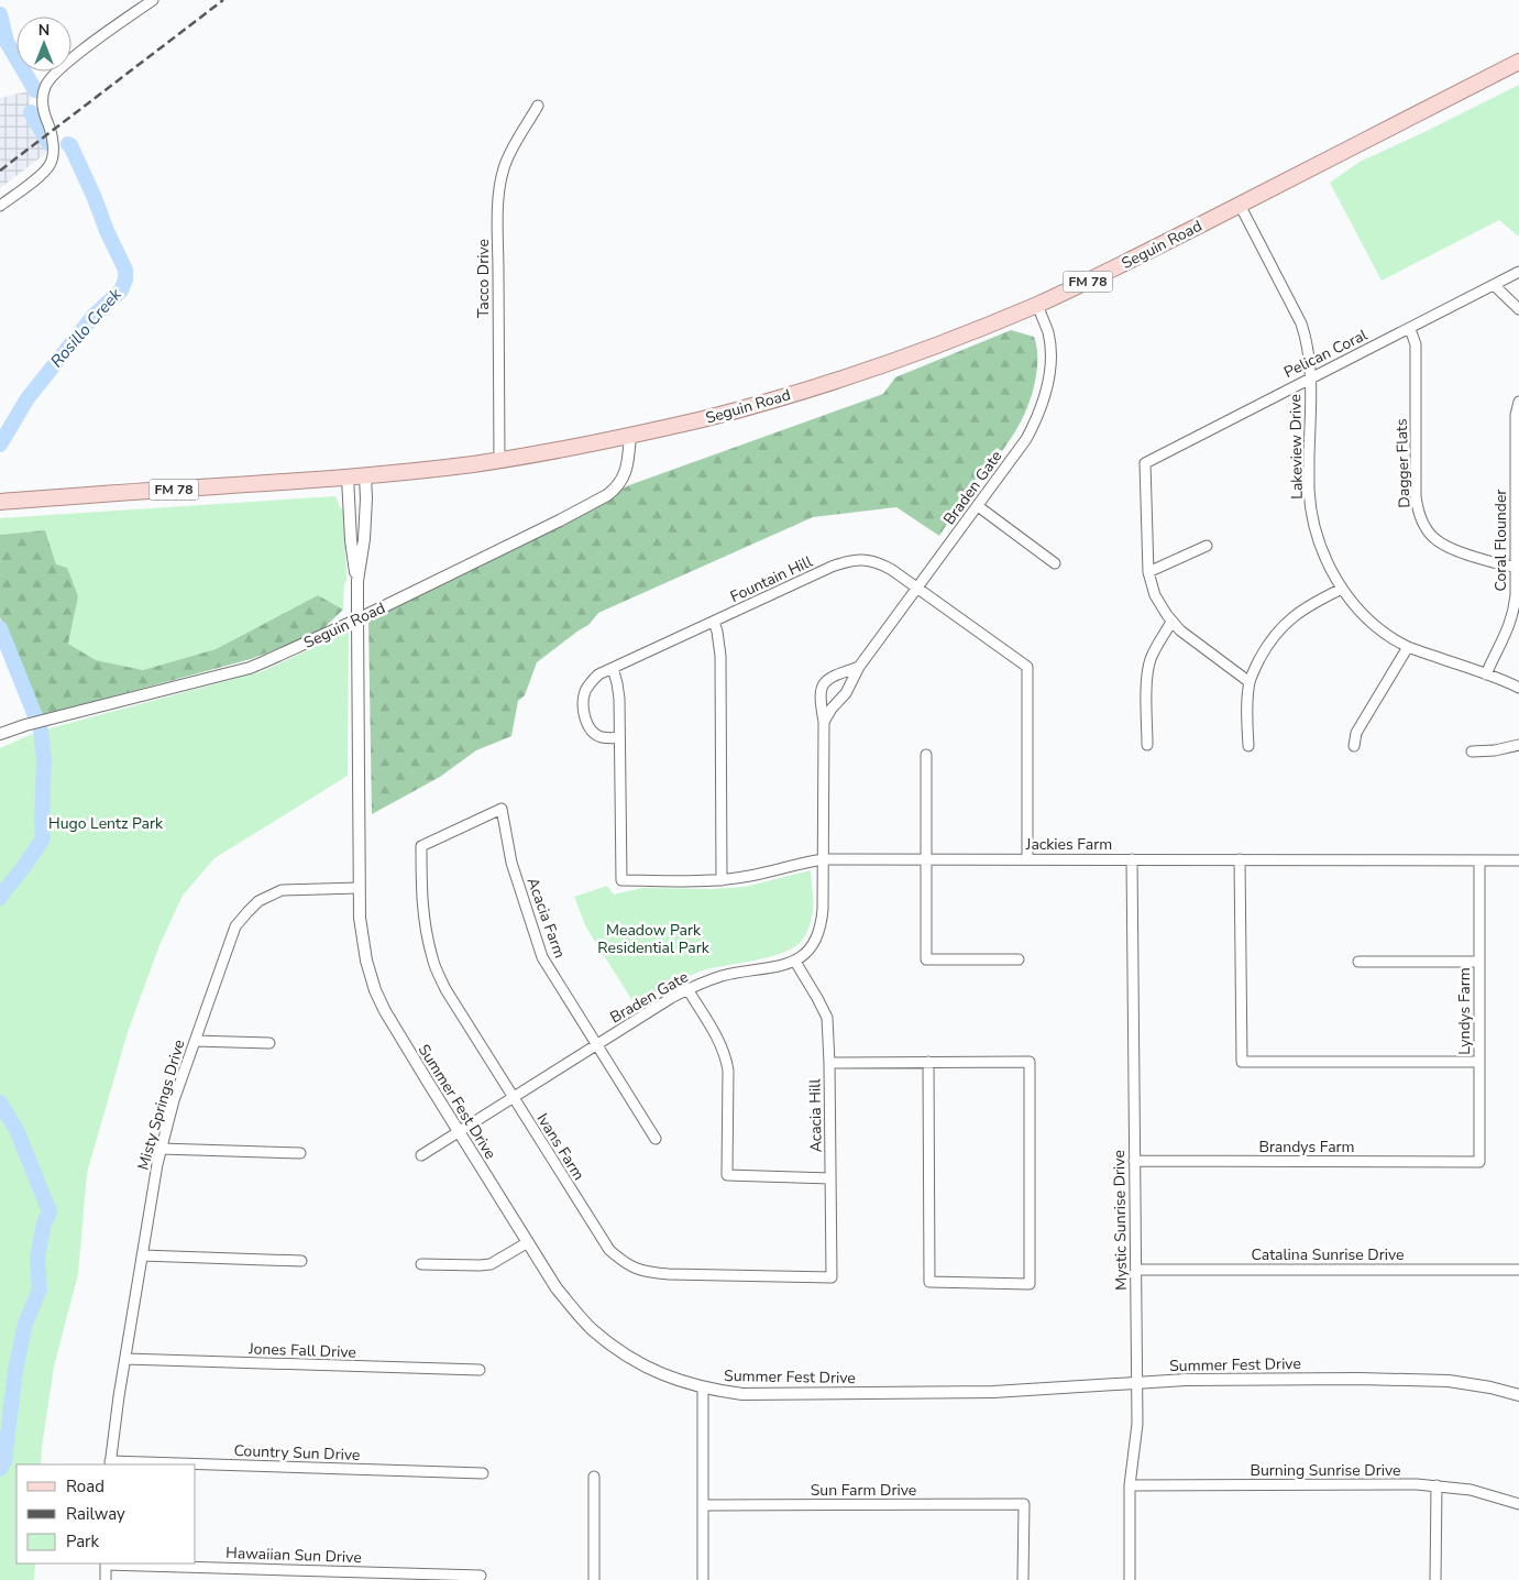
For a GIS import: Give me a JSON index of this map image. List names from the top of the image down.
{
  "streets": {
    "main road": ["Seguin Road", "FM 78"],
    "street": [
      "Tacco Drive",
      "Pelican Coral",
      "Lakeview Drive",
      "Dagger Flats",
      "Braden Gate",
      "Coral Flounder",
      "Fountain Hill",
      "Jackies Farm",
      "Acacia Farm",
      "Lyndys Farm",
      "Summer Fest Drive",
      "Misty Springs Drive",
      "Acacia Hill",
      "Ivans Farm",
      "Brandys Farm",
      "Mystic Sunrise Drive",
      "Catalina Sunrise Drive",
      "Jones Fall Drive",
      "Country Sun Drive",
      "Burning Sunrise Drive",
      "Sun Farm Drive",
      "Hawaiian Sun Drive"
    ]
  },
  "crossings": [
    ["Seguin Road", "Tacco Drive"],
    ["Seguin Road", "Lakeview Drive"],
    ["Seguin Road", "Braden Gate"],
    ["Seguin Road", "Summer Fest Drive"],
    ["Pelican Coral", "Lakeview Drive"],
    ["Pelican Coral", "Dagger Flats"],
    ["Lakeview Drive", "Coral Flounder"],
    ["Dagger Flats", "Coral Flounder"],
    ["Braden Gate", "Fountain Hill"],
    ["Braden Gate", "Acacia Farm"],
    ["Braden Gate", "Summer Fest Drive"],
    ["Braden Gate", "Acacia Hill"],
    ["Braden Gate", "Ivans Farm"],
    ["Fountain Hill", "Jackies Farm"],
    ["Jackies Farm", "Lyndys Farm"],
    ["Jackies Farm", "Mystic Sunrise Drive"],
    ["Acacia Farm", "Ivans Farm"],
    ["Lyndys Farm", "Brandys Farm"],
    ["Summer Fest Drive", "Misty Springs Drive"],
    ["Summer Fest Drive", "Mystic Sunrise Drive"],
    ["Misty Springs Drive", "Jones Fall Drive"],
    ["Misty Springs Drive", "Country Sun Drive"],
    ["Acacia Hill", "Ivans Farm"],
    ["Brandys Farm", "Mystic Sunrise Drive"],
    ["Mystic Sunrise Drive", "Catalina Sunrise Drive"],
    ["Mystic Sunrise Drive", "Burning Sunrise Drive"]
  ],
  "water": ["Rosillo Creek"],
  "parks": ["Hugo Lentz Park", "Meadow Park Residential Park"],
  "legend": ["Road", "Railway", "Park"],
  "north": "top"
}
